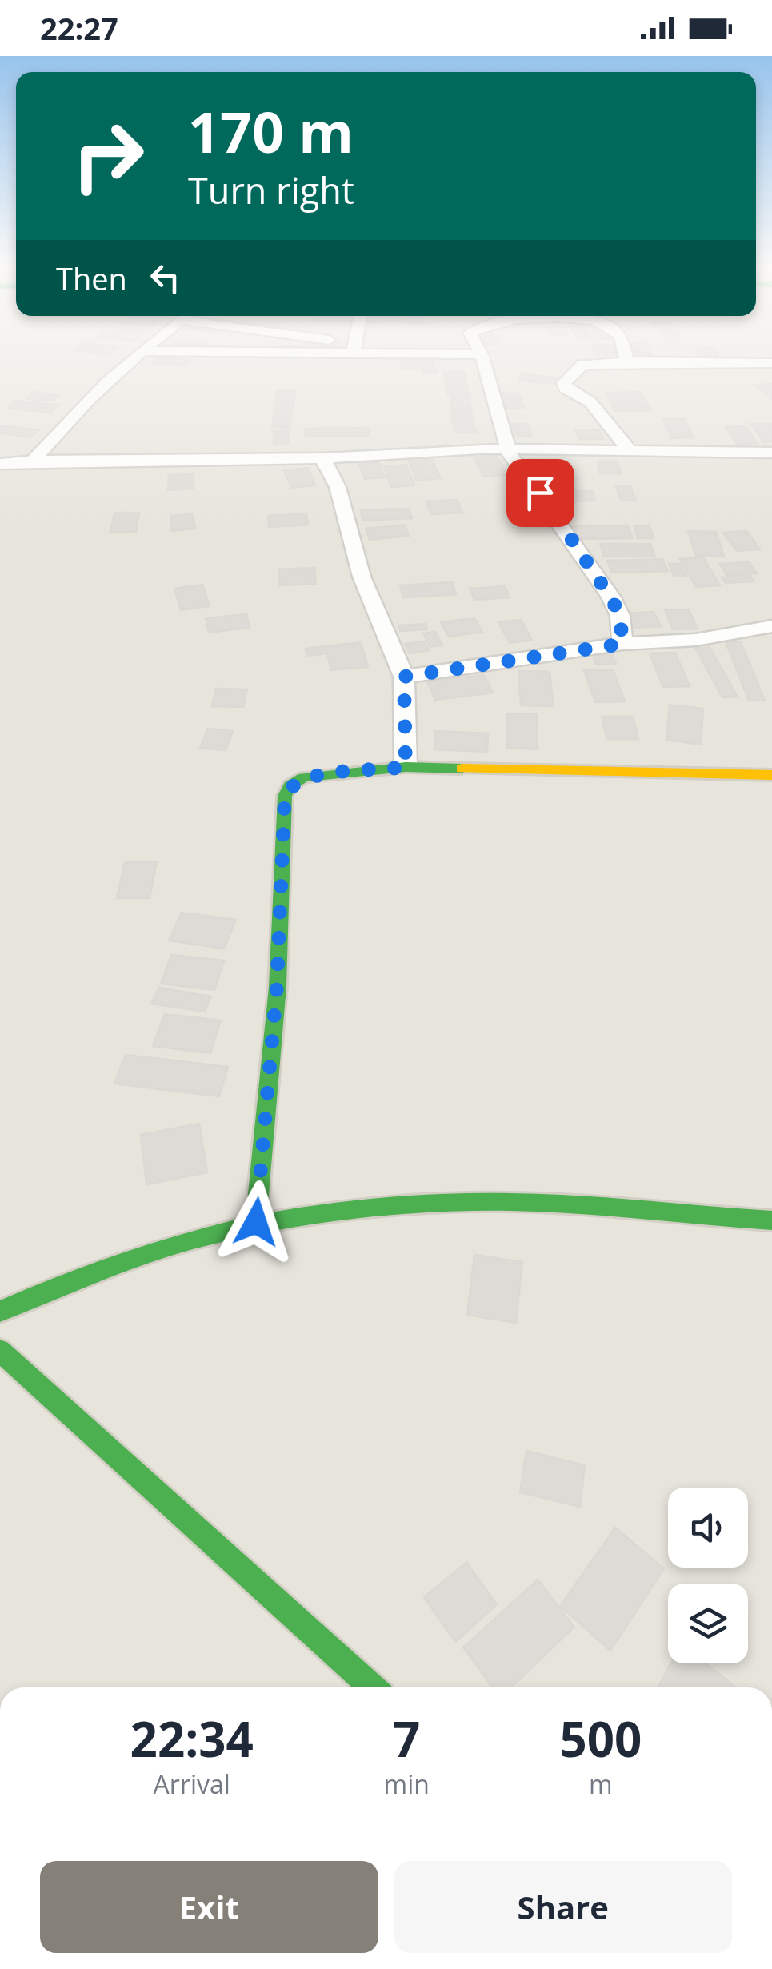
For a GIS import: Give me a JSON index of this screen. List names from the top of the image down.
{
  "page": {
    "status": "22:27",
    "turn": ["170 m", "Turn right"],
    "then": "Then",
    "eta": [
      "22:34",
      "Arrival",
      "7",
      "min",
      "500",
      "m"
    ],
    "buttons": ["Exit", "Share"]
  }
}
